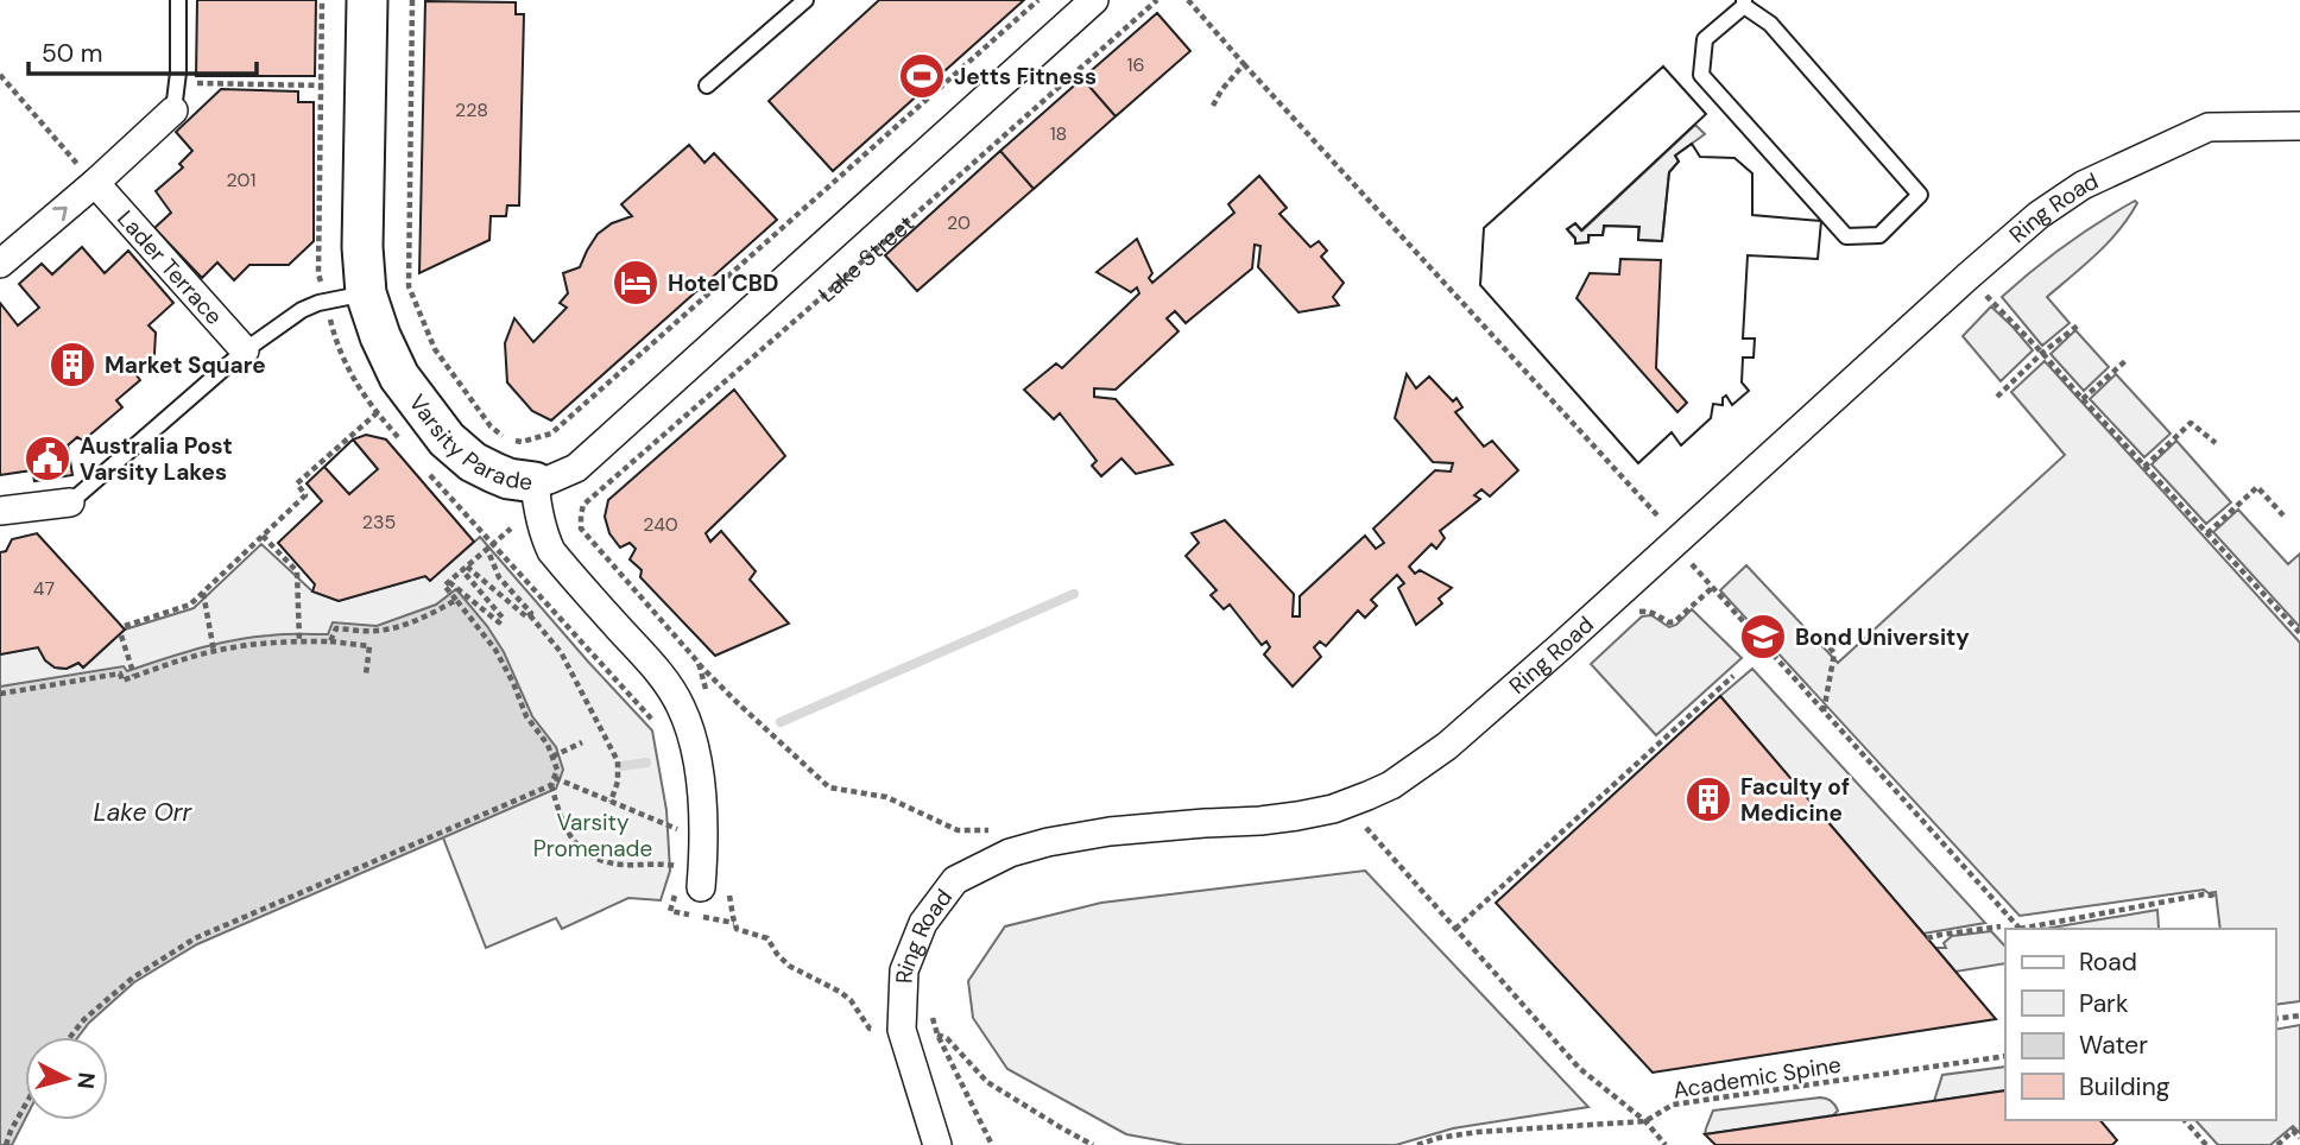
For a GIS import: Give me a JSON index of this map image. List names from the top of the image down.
{
  "streets": {
    "street": [
      "Ring Road",
      "Lake Street",
      "Lader Terrace",
      "Varsity Parade"
    ],
    "path": ["Academic Spine"]
  },
  "crossings": [
    ["Lake Street", "Varsity Parade"]
  ],
  "water": ["Lake Orr"],
  "parks": ["Varsity Promenade"],
  "places": {
    "sports": ["Jetts Fitness"],
    "hotel": ["Hotel CBD"],
    "building": ["Market Square", "Faculty of Medicine"],
    "public building": ["Australia Post Varsity Lakes"],
    "school or university": ["Bond University"]
  },
  "house_numbers": [
    "16",
    "228",
    "18",
    "201",
    "20",
    "235",
    "240",
    "47"
  ],
  "legend": [
    "Road",
    "Park",
    "Water",
    "Building"
  ],
  "scale_bar": "50 m",
  "north": "right"
}
